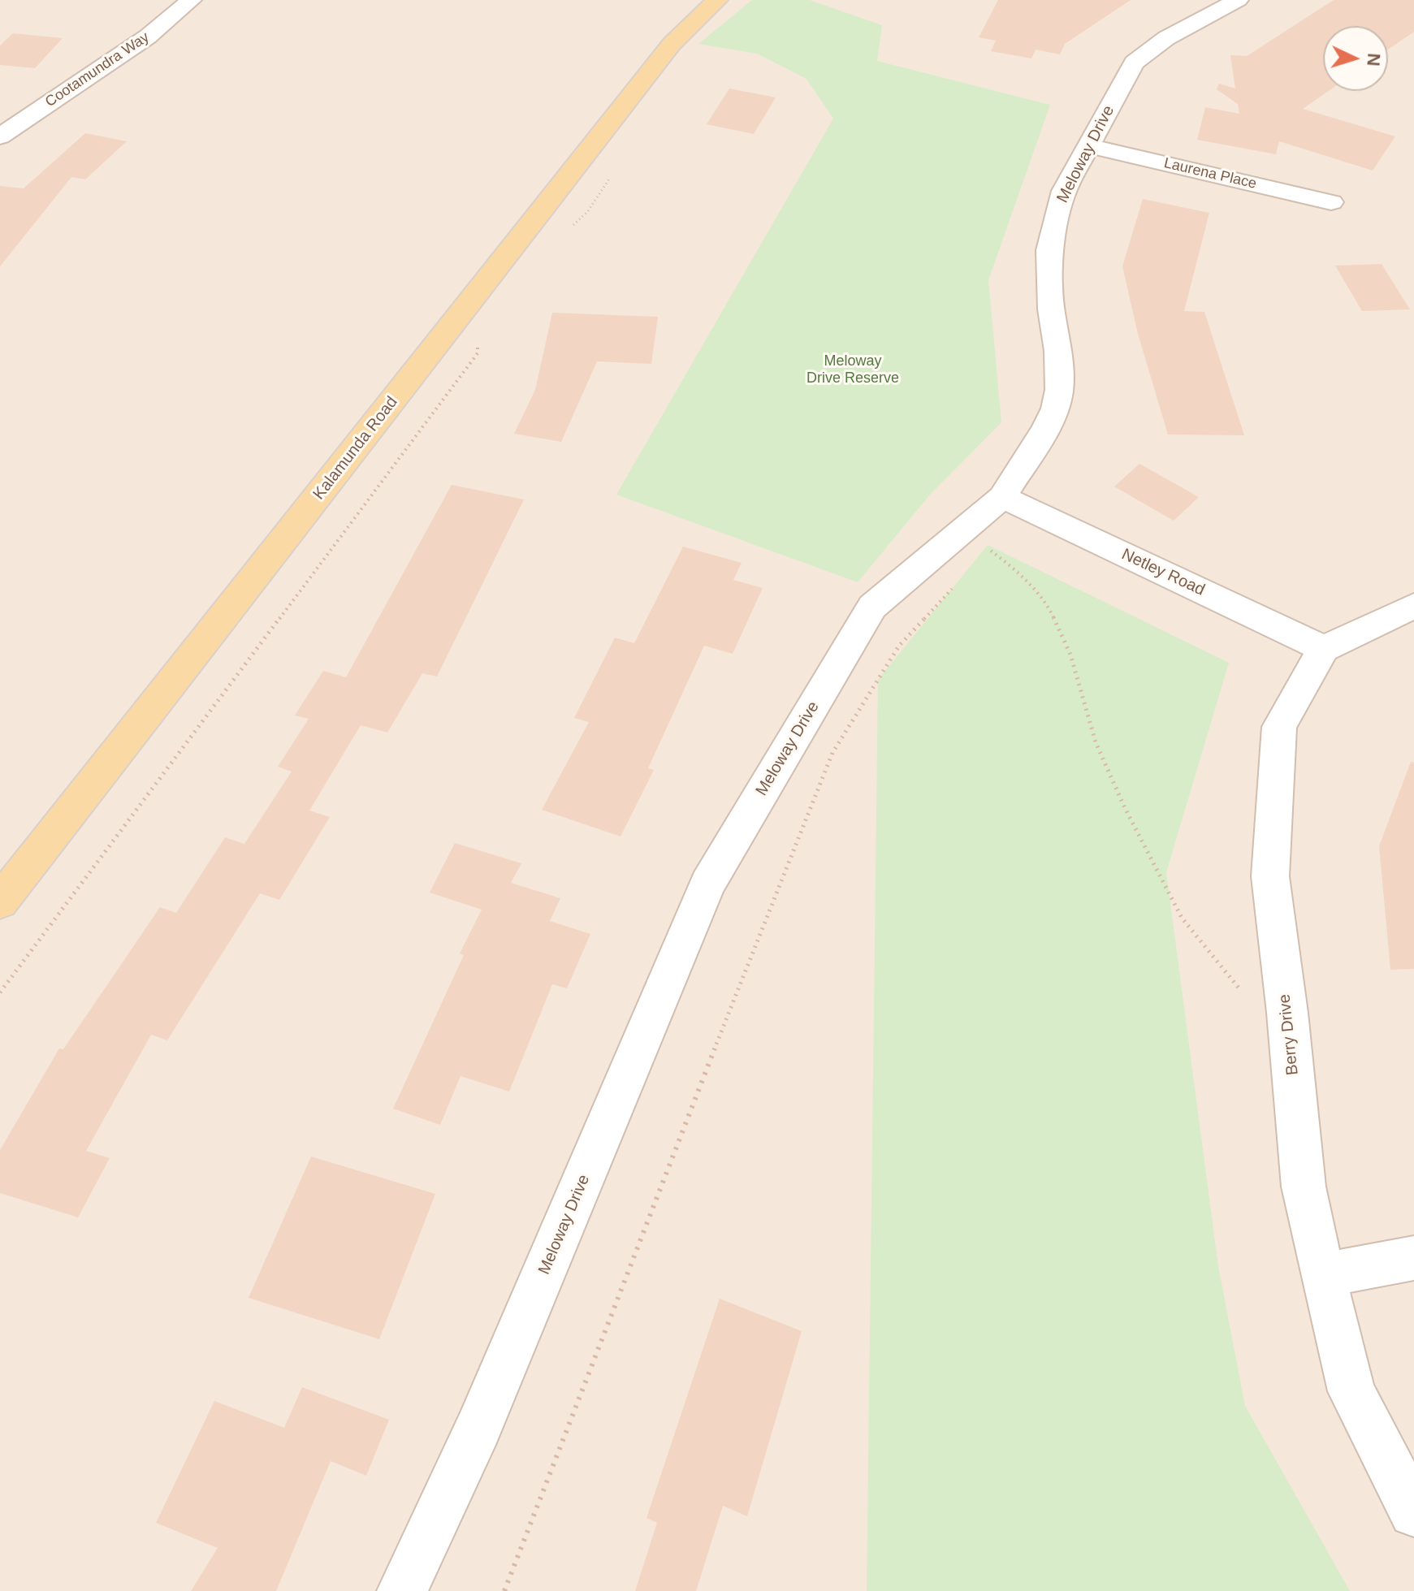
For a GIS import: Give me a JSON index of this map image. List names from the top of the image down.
{
  "streets": {
    "main road": ["Kalamunda Road"],
    "street": [
      "Cootamundra Way",
      "Meloway Drive",
      "Laurena Place",
      "Netley Road",
      "Berry Drive"
    ]
  },
  "crossings": [
    ["Meloway Drive", "Laurena Place"],
    ["Meloway Drive", "Netley Road"],
    ["Netley Road", "Berry Drive"]
  ],
  "parks": ["Meloway Drive Reserve"],
  "north": "right"
}
